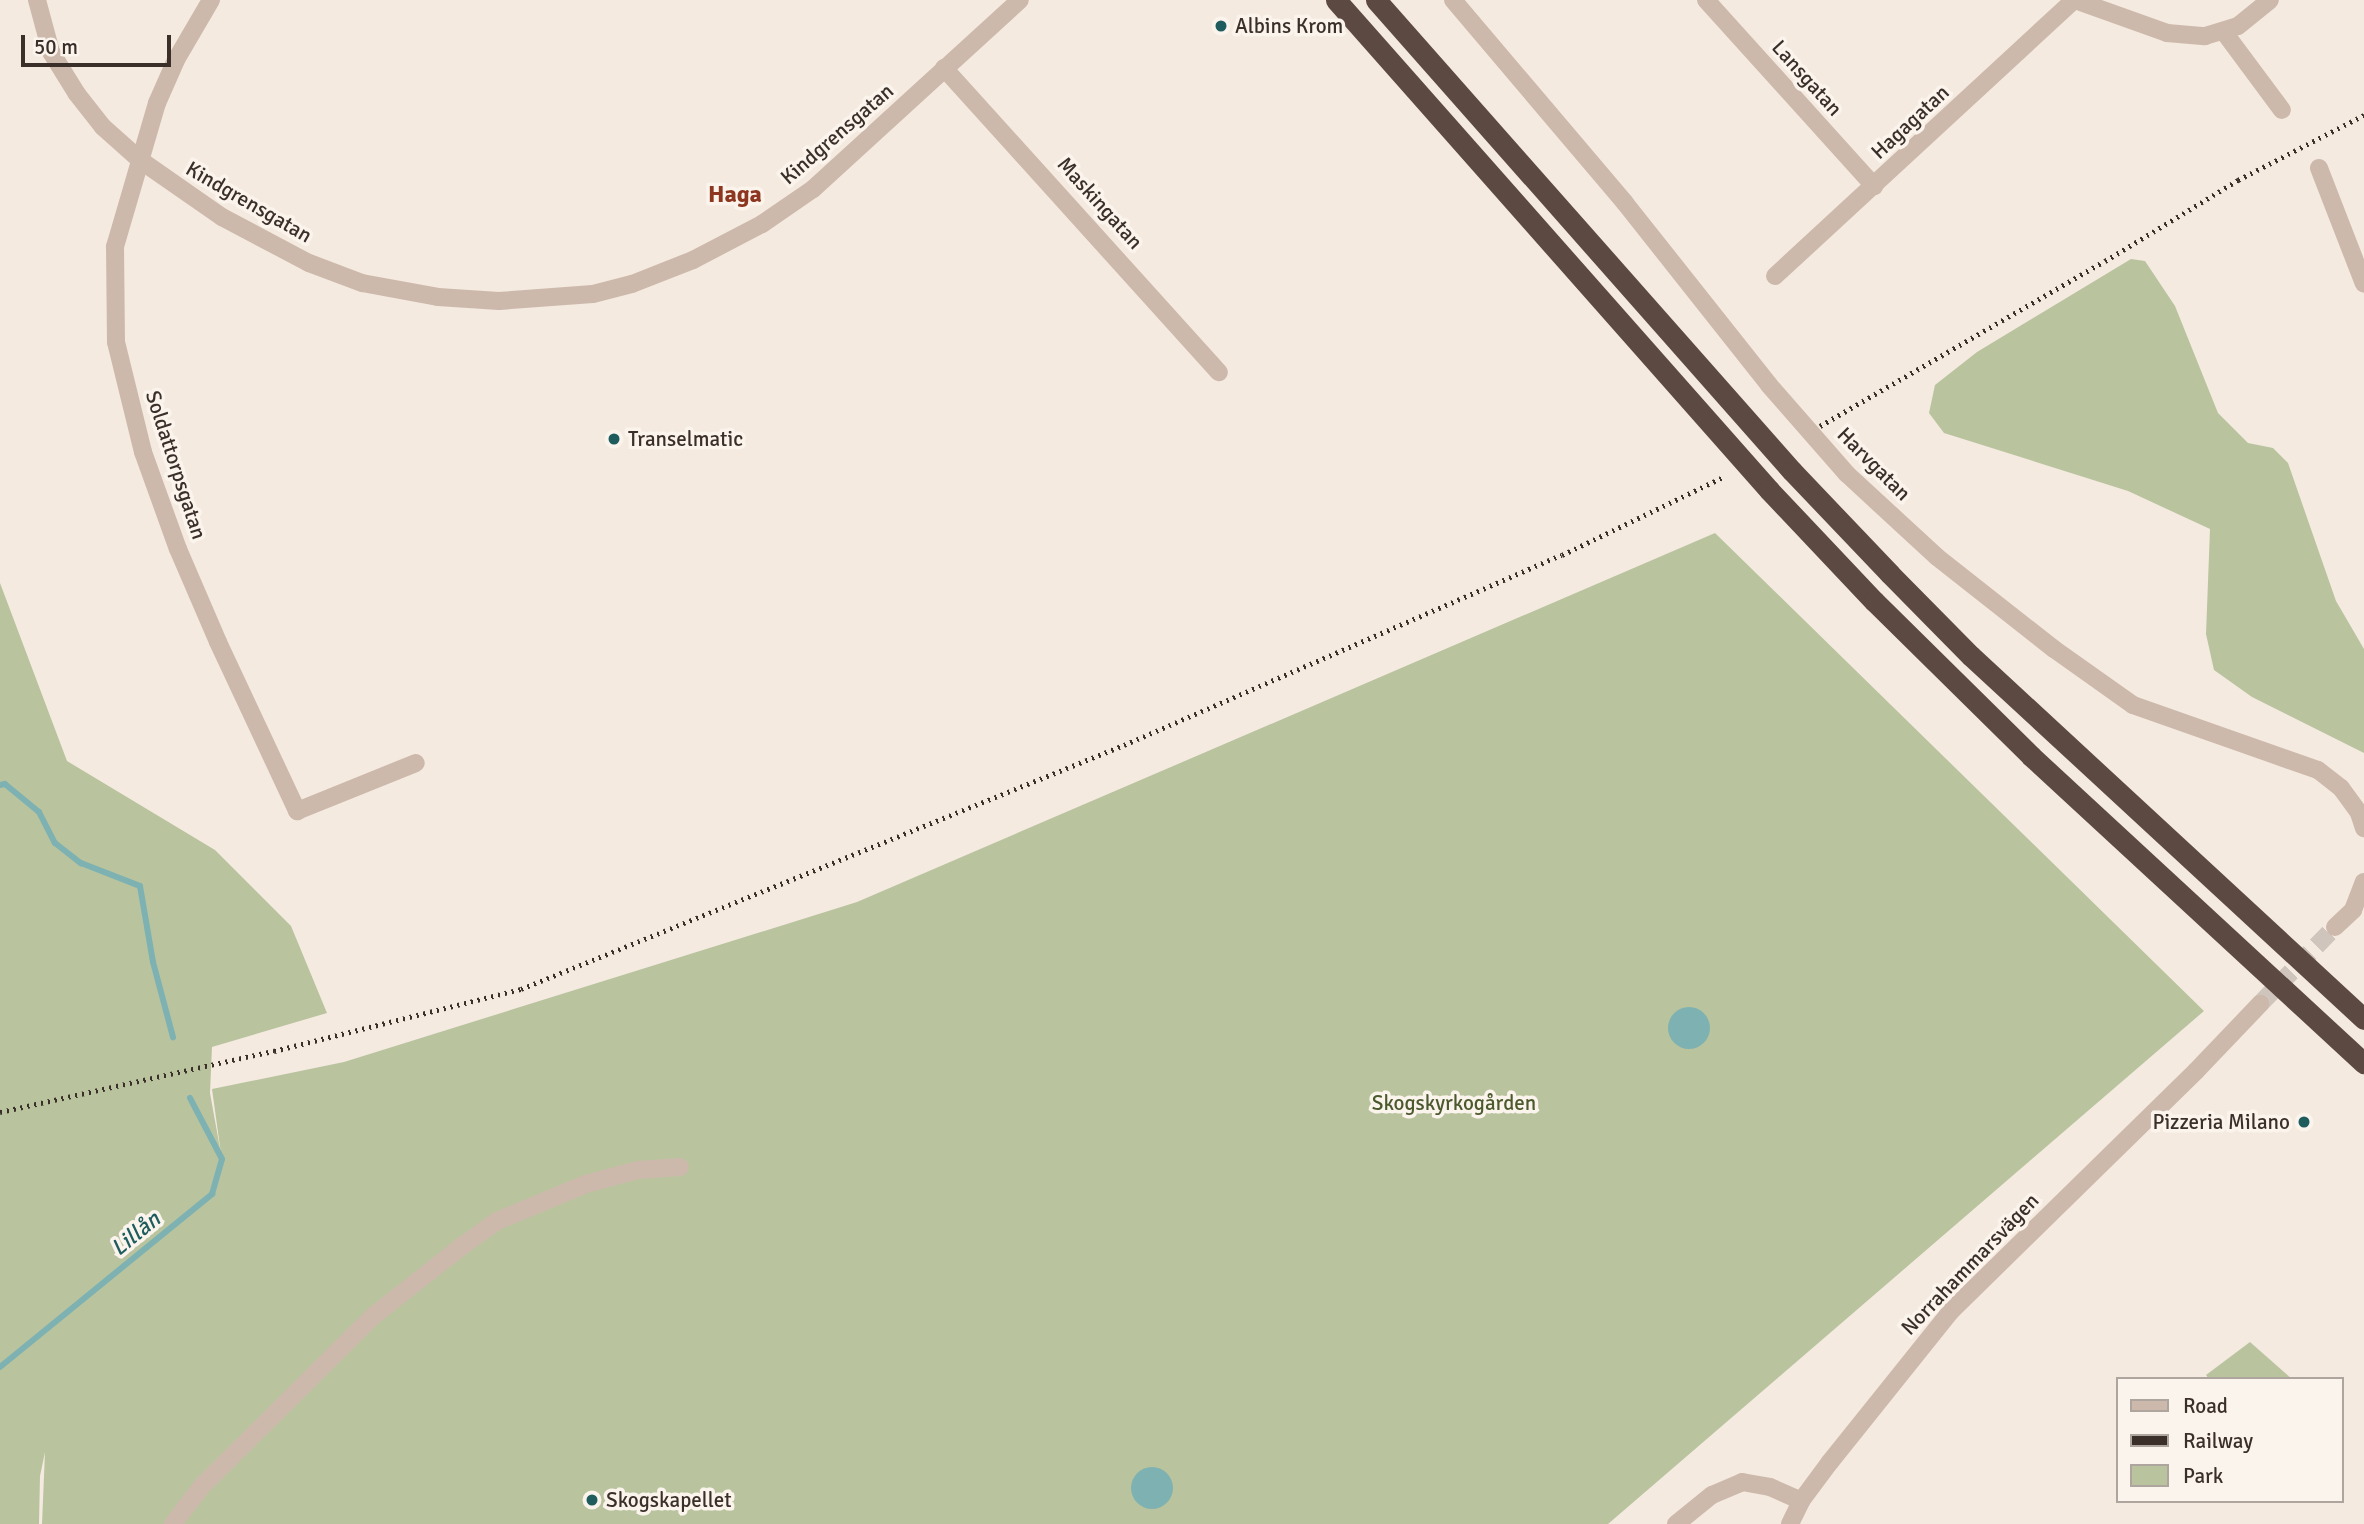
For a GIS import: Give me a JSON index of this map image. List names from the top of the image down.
{
  "streets": {
    "street": [
      "Lansgatan",
      "Hagagatan",
      "Kindgrensgatan",
      "Maskingatan",
      "Harvgatan",
      "Soldattorpsgatan",
      "Norrahammarsvägen"
    ]
  },
  "crossings": [
    ["Lansgatan", "Hagagatan"],
    ["Kindgrensgatan", "Maskingatan"],
    ["Kindgrensgatan", "Soldattorpsgatan"]
  ],
  "districts": ["Haga"],
  "water": ["Lillån"],
  "parks": ["Skogskyrkogården"],
  "places": [
    "Albins Krom",
    "Transelmatic",
    "Pizzeria Milano",
    "Skogskapellet"
  ],
  "legend": ["Road", "Railway", "Park"],
  "scale_bar": "50 m"
}
